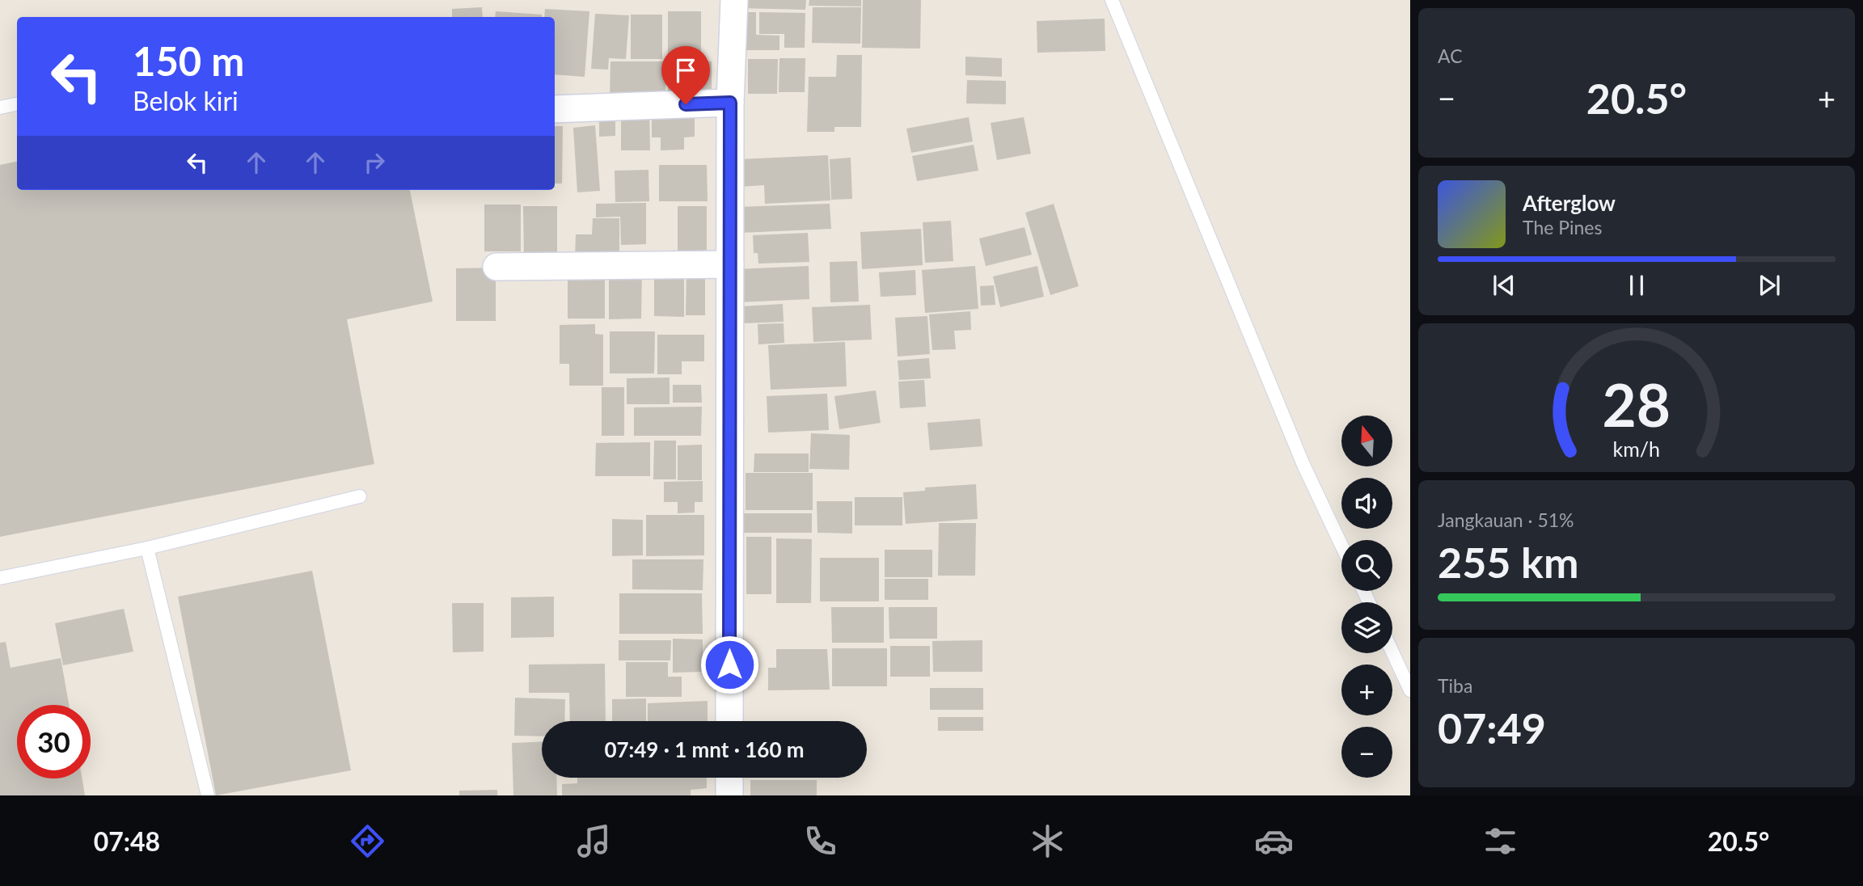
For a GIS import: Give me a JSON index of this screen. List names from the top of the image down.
{
  "north": "top",
  "page": {
    "tile": [
      "AC",
      ["Jangkauan · 51%", "255 km"],
      ["Tiba", "07:49"]
    ],
    "turn": ["150 m", "Belok kiri"],
    "heat": ["−", "20.5°", "+"],
    "song": ["Afterglow", "The Pines"],
    "map_buttons": ["+", "−"],
    "limit": "30",
    "trip": "07:49 · 1 mnt · 160 m",
    "tabs": ["07:48", "20.5°"],
    "gauge": ["28", "km/h"]
  }
}
